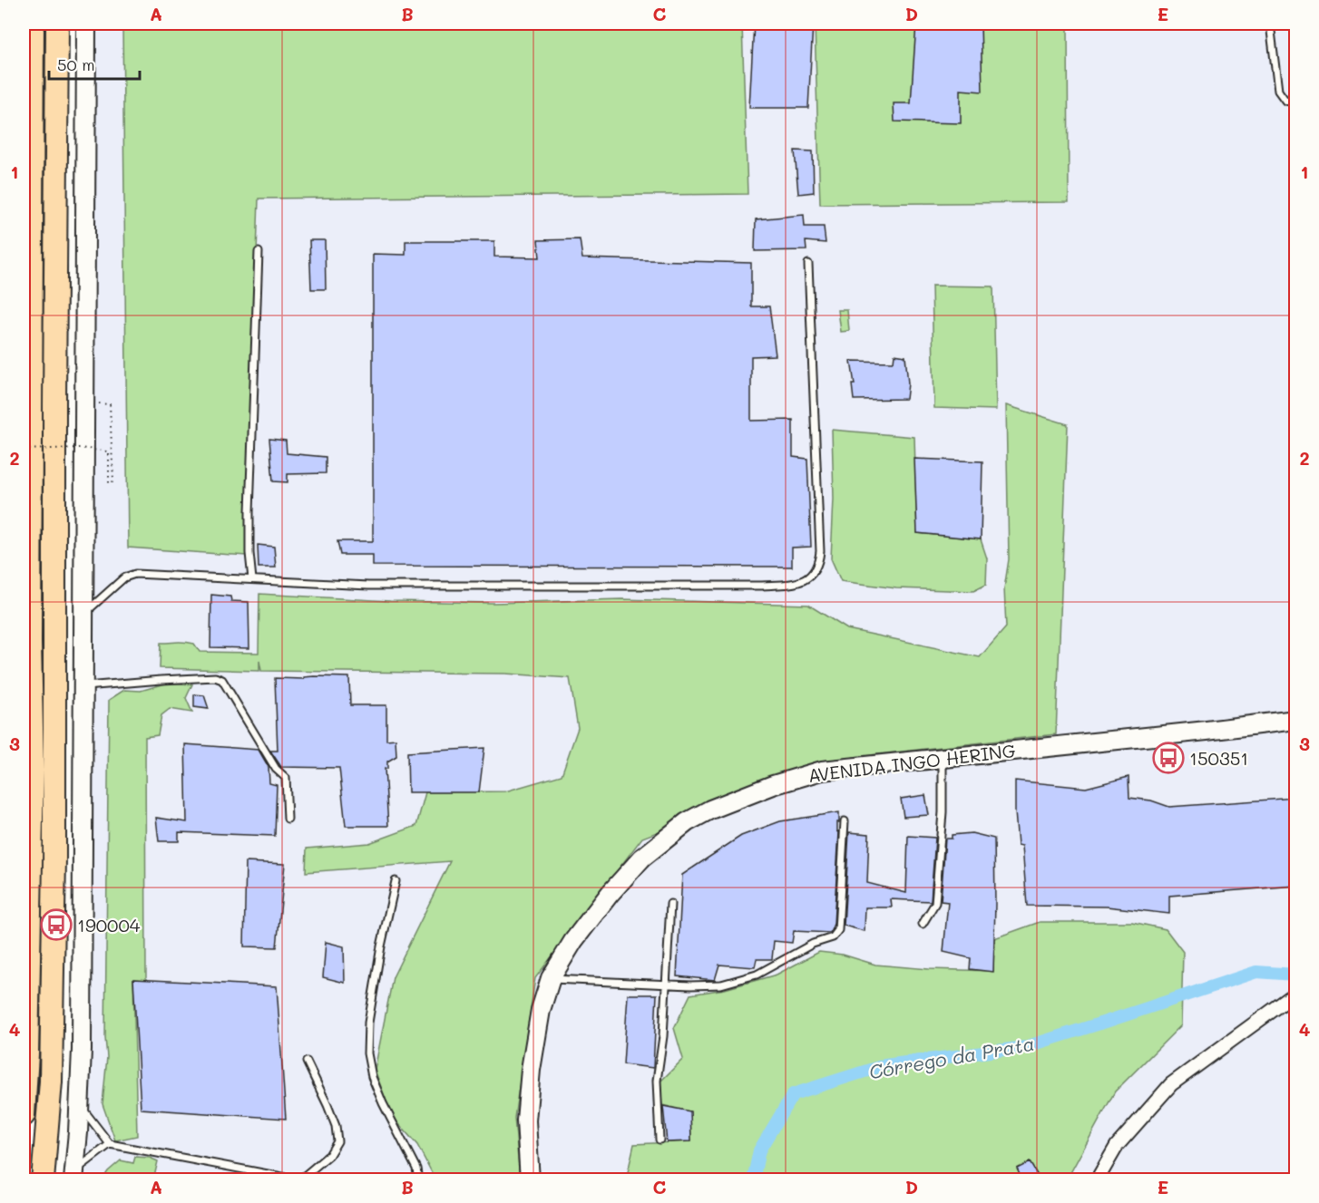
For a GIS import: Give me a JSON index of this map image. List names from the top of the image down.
{
  "streets": {
    "main road": ["AVENIDA INGO HERING"]
  },
  "water": ["Córrego da Prata"],
  "places": {
    "bus stop": ["150351", "190004"]
  },
  "scale_bar": "50 m",
  "grid": {
    "columns": [
      "A",
      "B",
      "C",
      "D",
      "E"
    ],
    "rows": [
      "1",
      "2",
      "3",
      "4"
    ]
  }
}
